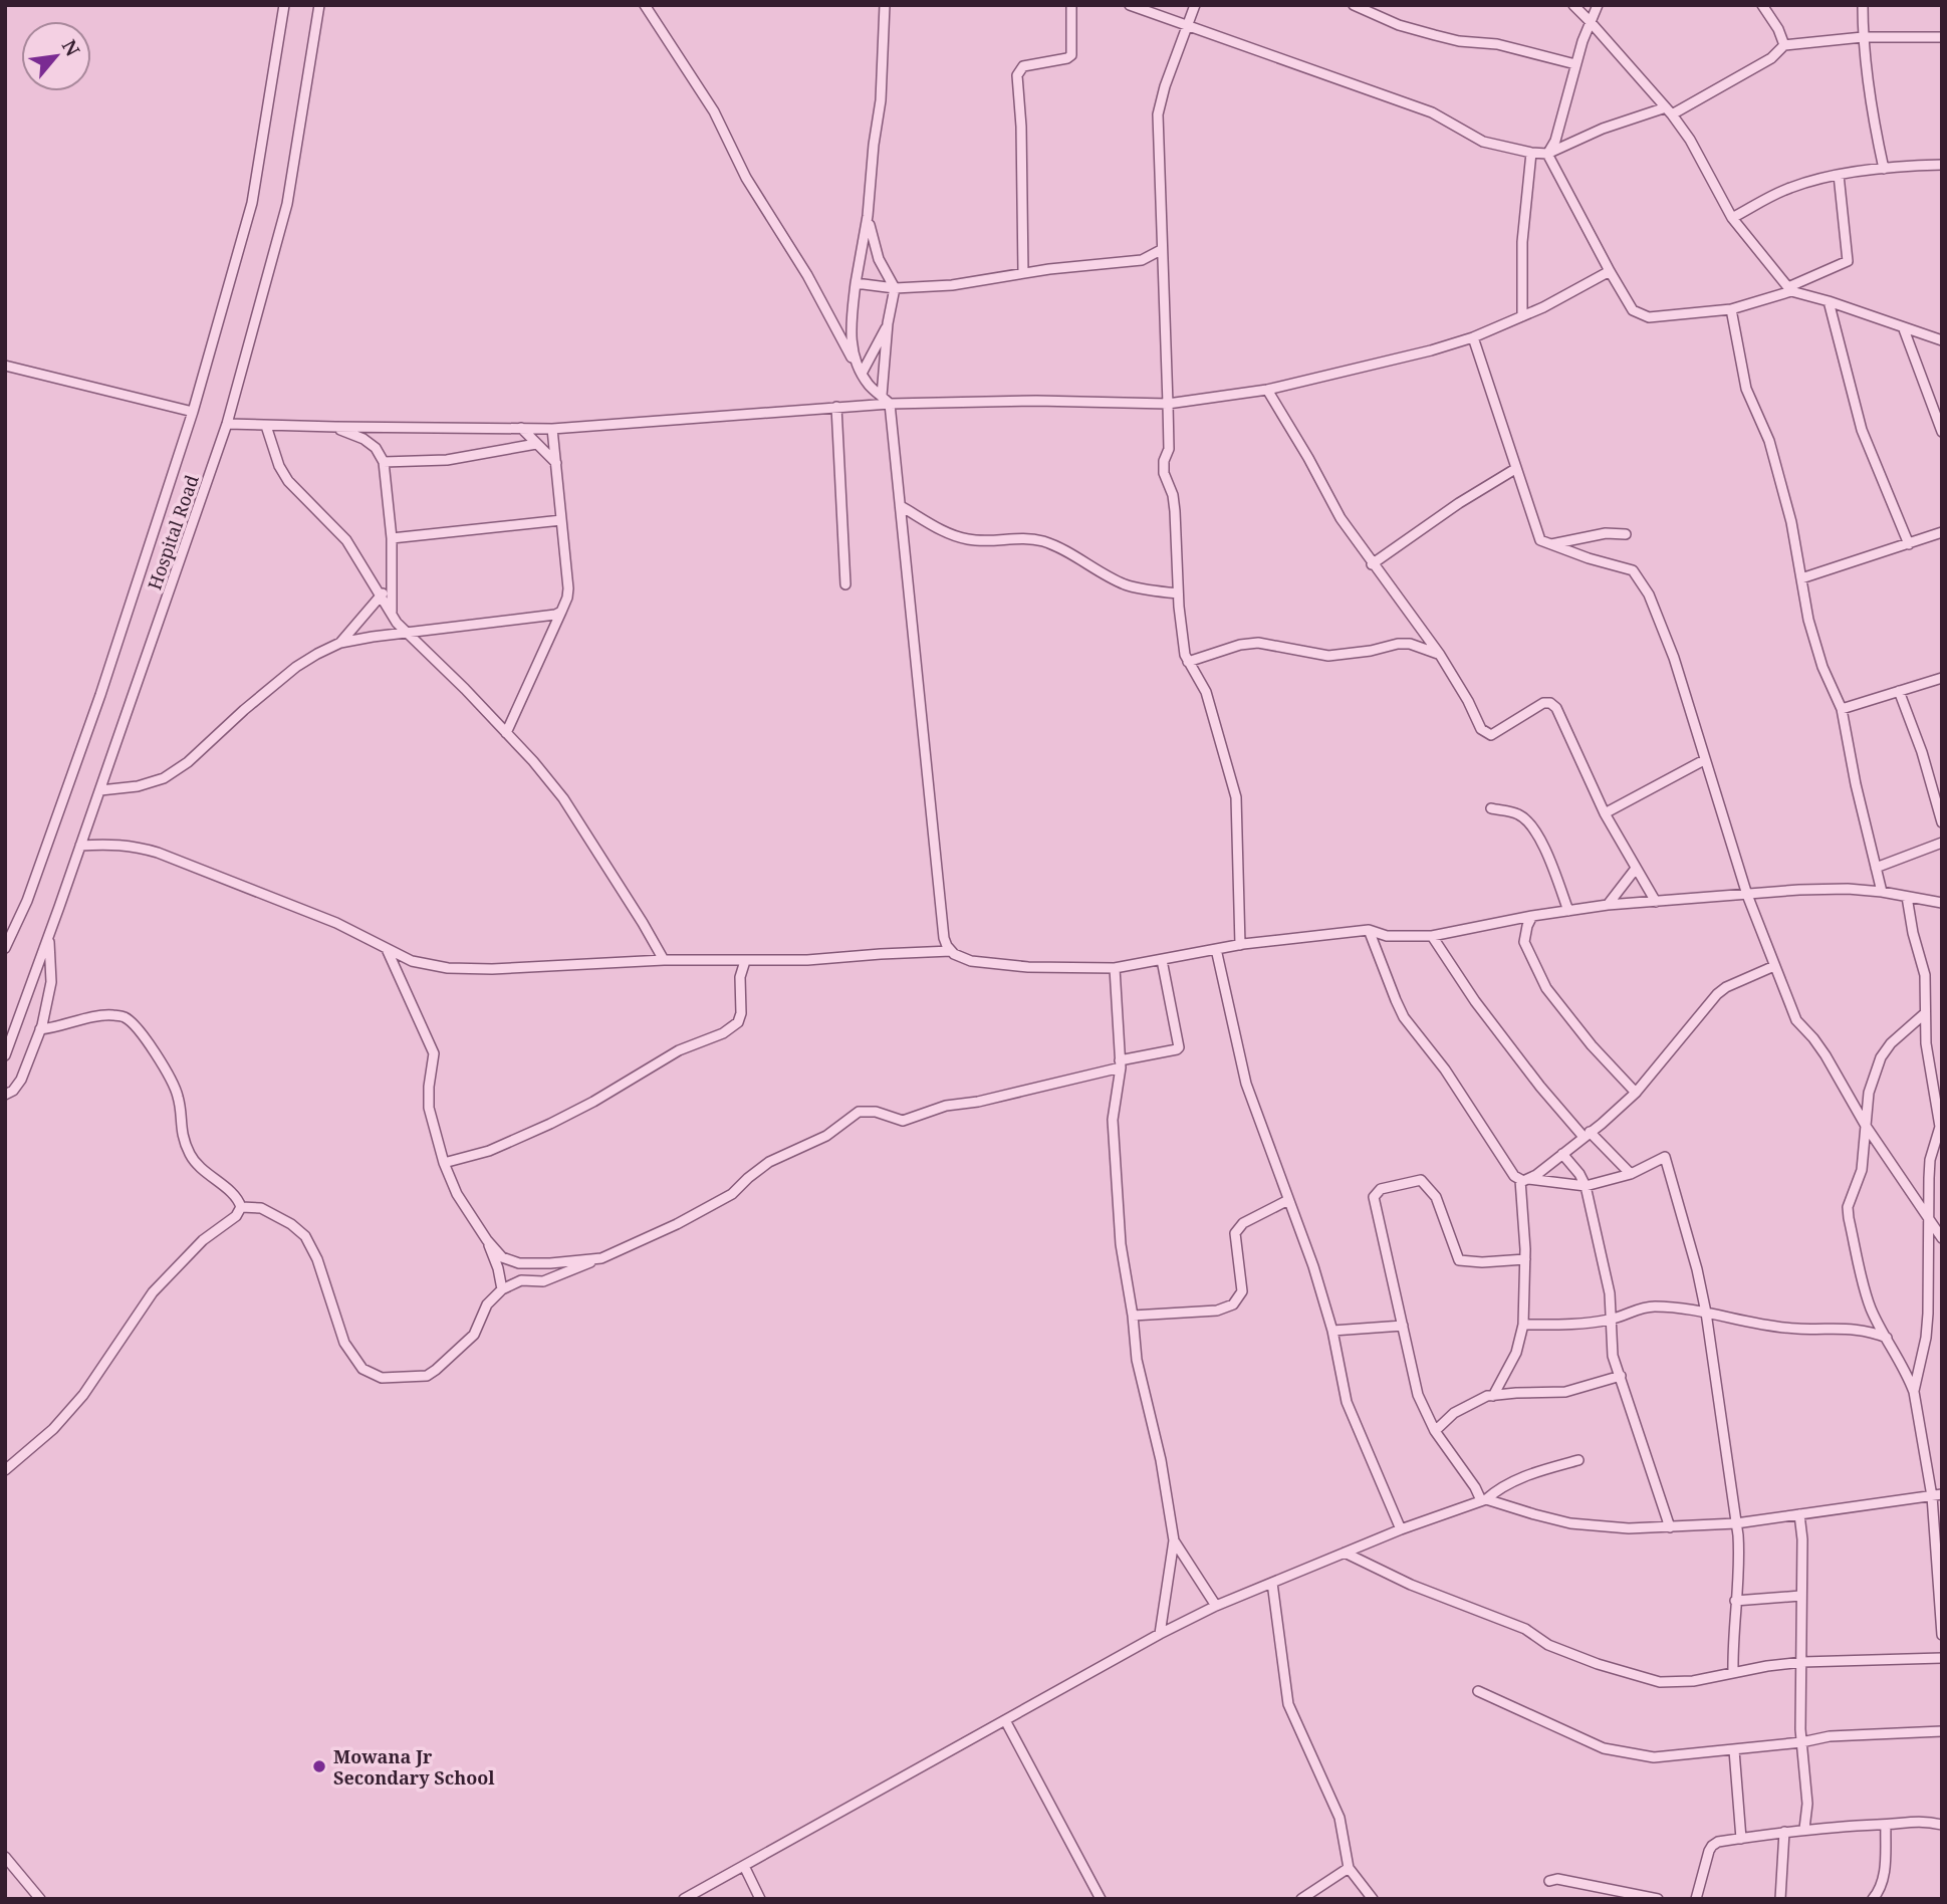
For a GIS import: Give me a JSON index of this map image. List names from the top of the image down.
{
  "streets": {
    "street": ["Hospital Road"]
  },
  "places": ["Mowana Jr Secondary School"],
  "north": "top right"
}
